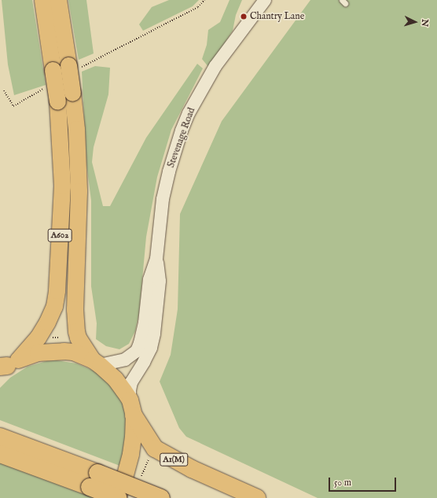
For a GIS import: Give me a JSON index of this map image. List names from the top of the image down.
{
  "streets": {
    "highway": ["A1(M)"],
    "main road": ["A602"],
    "street": ["Stevenage Road"]
  },
  "crossings": [
    ["Stevenage Road", "A602"],
    ["Stevenage Road", "A1(M)"]
  ],
  "places": ["Chantry Lane"],
  "scale_bar": "50 m",
  "north": "right"
}
